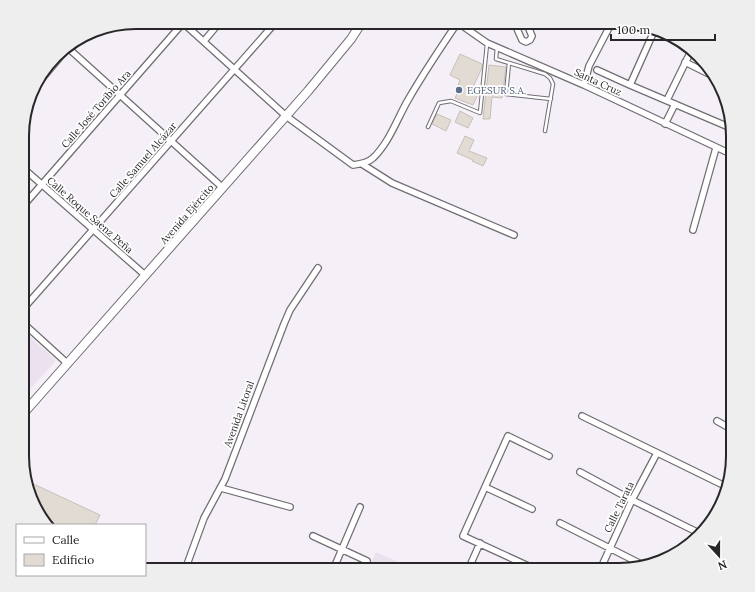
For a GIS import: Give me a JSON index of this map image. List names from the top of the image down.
{
  "streets": {
    "main road": ["Avenida Ejército"],
    "street": [
      "Santa Cruz",
      "Calle José Toribio Ara",
      "Calle Samuel Alcázar",
      "Calle Roque Saenz Peña",
      "Avenida Litoral",
      "Calle Tarata"
    ]
  },
  "crossings": [
    ["Calle José Toribio Ara", "Calle Roque Saenz Peña"],
    ["Calle Samuel Alcázar", "Calle Roque Saenz Peña"],
    ["Avenida Ejército", "Calle Roque Saenz Peña"]
  ],
  "places": ["EGESUR S.A."],
  "legend": ["Calle", "Edificio"],
  "scale_bar": "100 m",
  "north": "bottom"
}
